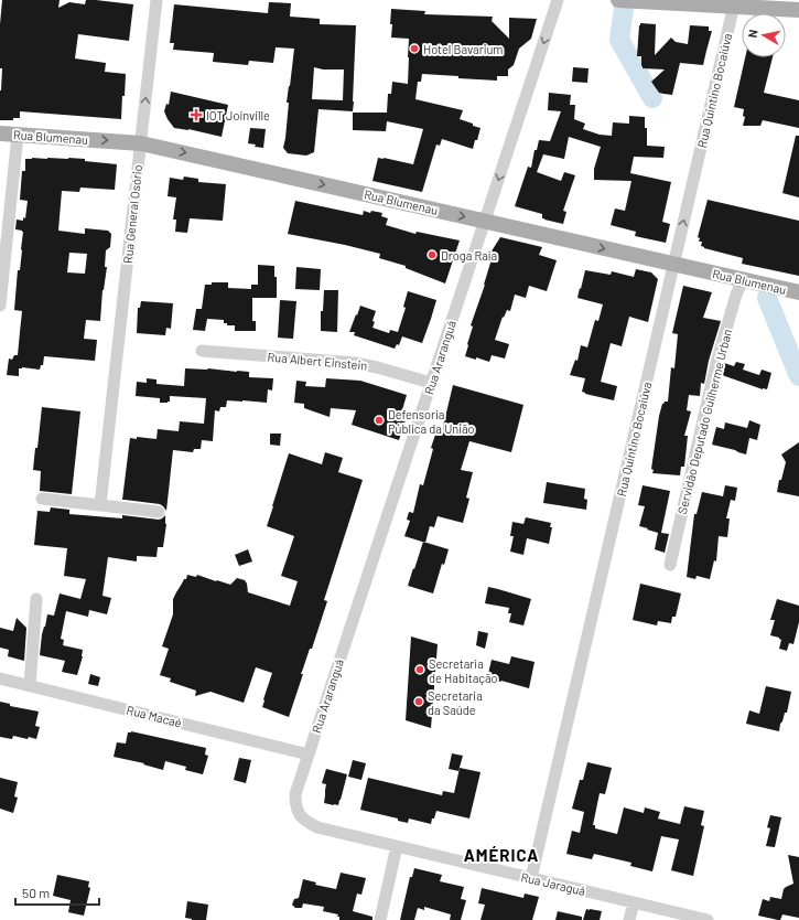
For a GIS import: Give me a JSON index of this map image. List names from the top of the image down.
{
  "streets": {
    "main road": ["Rua Blumenau"],
    "street": [
      "Rua Quintino Bocaiúva",
      "Rua General Osório",
      "Rua Araranguá",
      "Rua Albert Einstein",
      "Servidão Deputado Guilherme Urban",
      "Rua Macaé",
      "Rua Jaraguá"
    ]
  },
  "crossings": [
    ["Rua Quintino Bocaiúva", "Rua Blumenau"],
    ["Rua Quintino Bocaiúva", "Rua Jaraguá"],
    ["Rua Blumenau", "Rua General Osório"],
    ["Rua Blumenau", "Rua Araranguá"],
    ["Rua Blumenau", "Servidão Deputado Guilherme Urban"],
    ["Rua Araranguá", "Rua Albert Einstein"],
    ["Rua Araranguá", "Rua Macaé"],
    ["Rua Araranguá", "Rua Jaraguá"]
  ],
  "one_way": ["Rua Blumenau"],
  "districts": ["AMÉRICA"],
  "places": {
    "other": [
      "Hotel Bavarium",
      "Droga Raia",
      "Defensoria Pública da União",
      "Secretaria de Habitação",
      "Secretaria da Saúde"
    ],
    "health": ["IOT Joinville"]
  },
  "scale_bar": "50 m",
  "north": "left"
}
